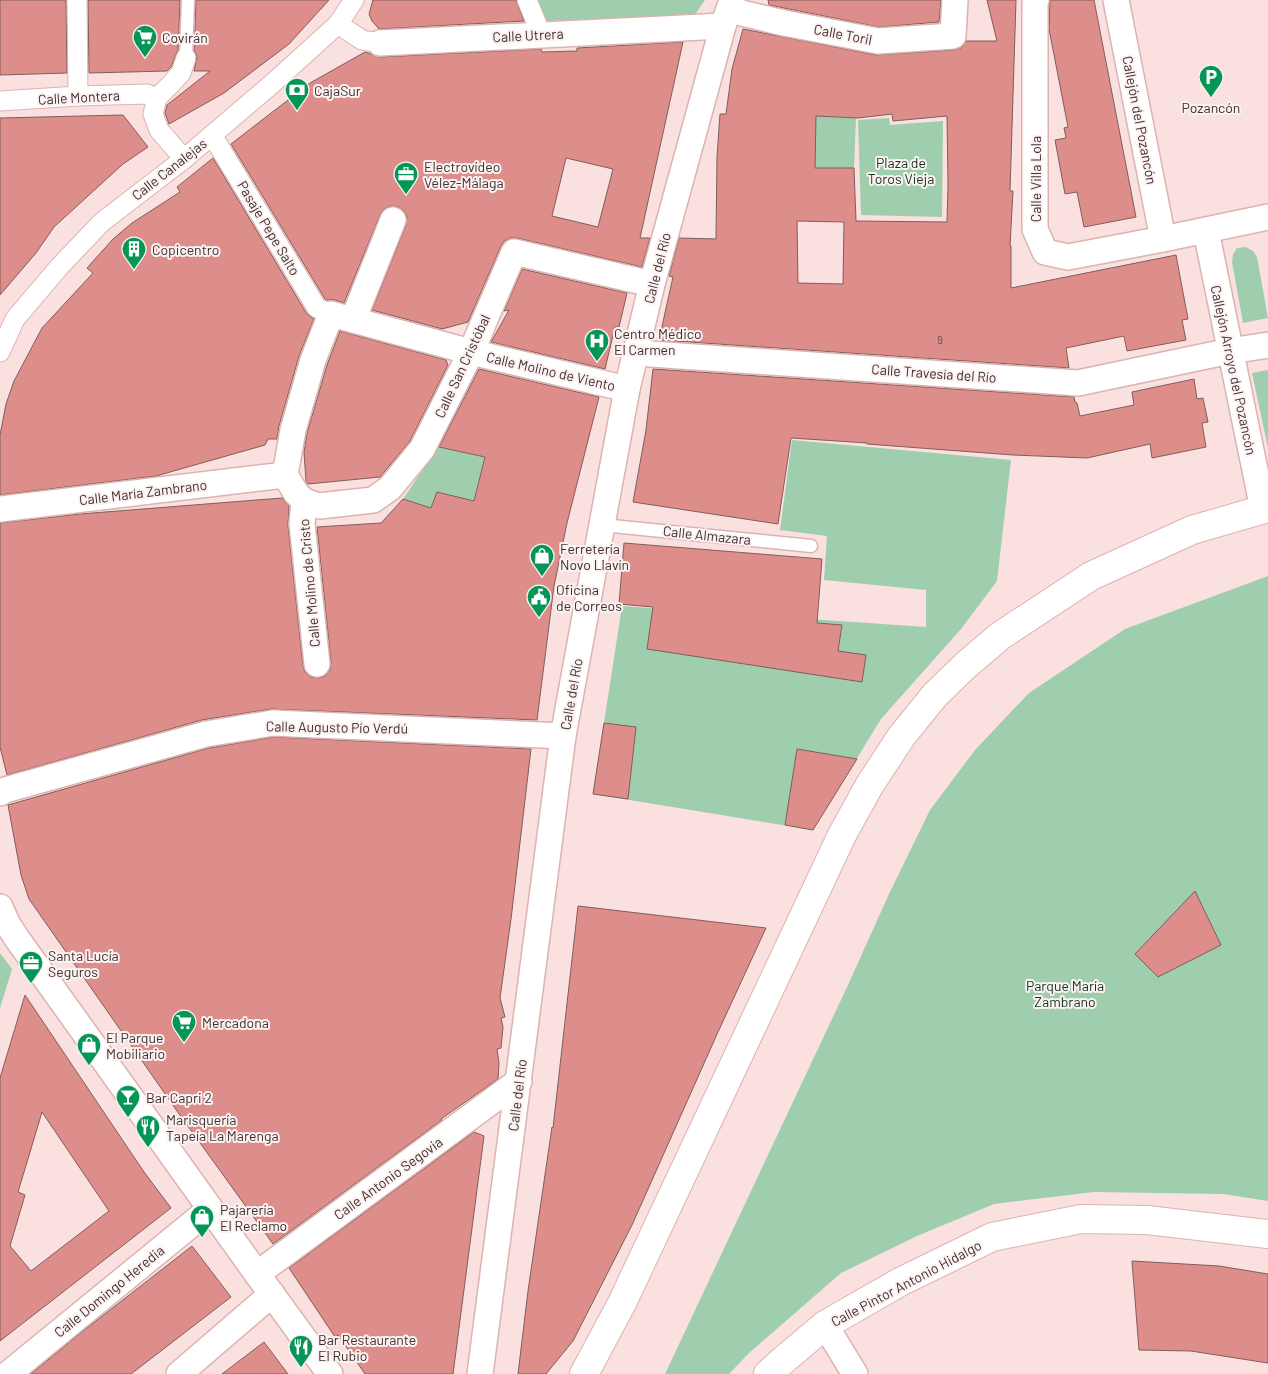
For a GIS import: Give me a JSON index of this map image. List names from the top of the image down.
{
  "streets": {
    "street": [
      "Calle Toril",
      "Calle Utrera",
      "Calle Montera",
      "Callejón del Pozancón",
      "Calle Canalejas",
      "Calle Villa Lola",
      "Pasaje Pepe Salto",
      "Calle del Río",
      "Calle San Cristóbal",
      "Callejón Arroyo del Pozancón",
      "Calle Molino de Viento",
      "Calle Travesía del Río",
      "Calle María Zambrano",
      "Calle Molino de Cristo",
      "Calle Augusto Pío Verdú",
      "Calle Antonio Segovia",
      "Calle Pintor Antonio Hidalgo",
      "Calle Domingo Heredia"
    ],
    "lane": ["Calle Almazara"]
  },
  "crossings": [
    ["Calle Toril", "Calle Utrera"],
    ["Calle Toril", "Calle del Río"],
    ["Calle Utrera", "Calle Canalejas"],
    ["Calle Utrera", "Calle del Río"],
    ["Callejón del Pozancón", "Calle Villa Lola"],
    ["Calle Canalejas", "Pasaje Pepe Salto"],
    ["Calle Villa Lola", "Callejón Arroyo del Pozancón"],
    ["Pasaje Pepe Salto", "Calle Molino de Viento"],
    ["Calle del Río", "Calle San Cristóbal"],
    ["Calle del Río", "Calle Molino de Viento"],
    ["Calle del Río", "Calle Travesía del Río"],
    ["Calle del Río", "Calle Almazara"],
    ["Calle del Río", "Calle Augusto Pío Verdú"],
    ["Calle del Río", "Calle Antonio Segovia"],
    ["Calle San Cristóbal", "Calle Molino de Viento"],
    ["Calle San Cristóbal", "Calle Molino de Cristo"],
    ["Callejón Arroyo del Pozancón", "Calle Travesía del Río"]
  ],
  "parks": ["Plaza de Toros Vieja", "Parque María Zambrano"],
  "places": {
    "supermarket": ["Covirán", "Mercadona"],
    "parking": ["Pozancón"],
    "bank": ["CajaSur"],
    "office": ["Electrovídeo Vélez-Málaga", "Santa Lucía Seguros"],
    "building": ["Copicentro"],
    "hospital": ["Centro Médico El Carmen"],
    "shop": ["Ferretería Novo Llavín", "El Parque Mobiliario", "Pajarería El Reclamo"],
    "public building": ["Oficina de Correos"],
    "bar": ["Bar Capri 2"],
    "restaurant": ["Marisquería Tapeía La Marenga", "Bar Restaurante El Rubio"]
  },
  "house_numbers": ["9"]
}
